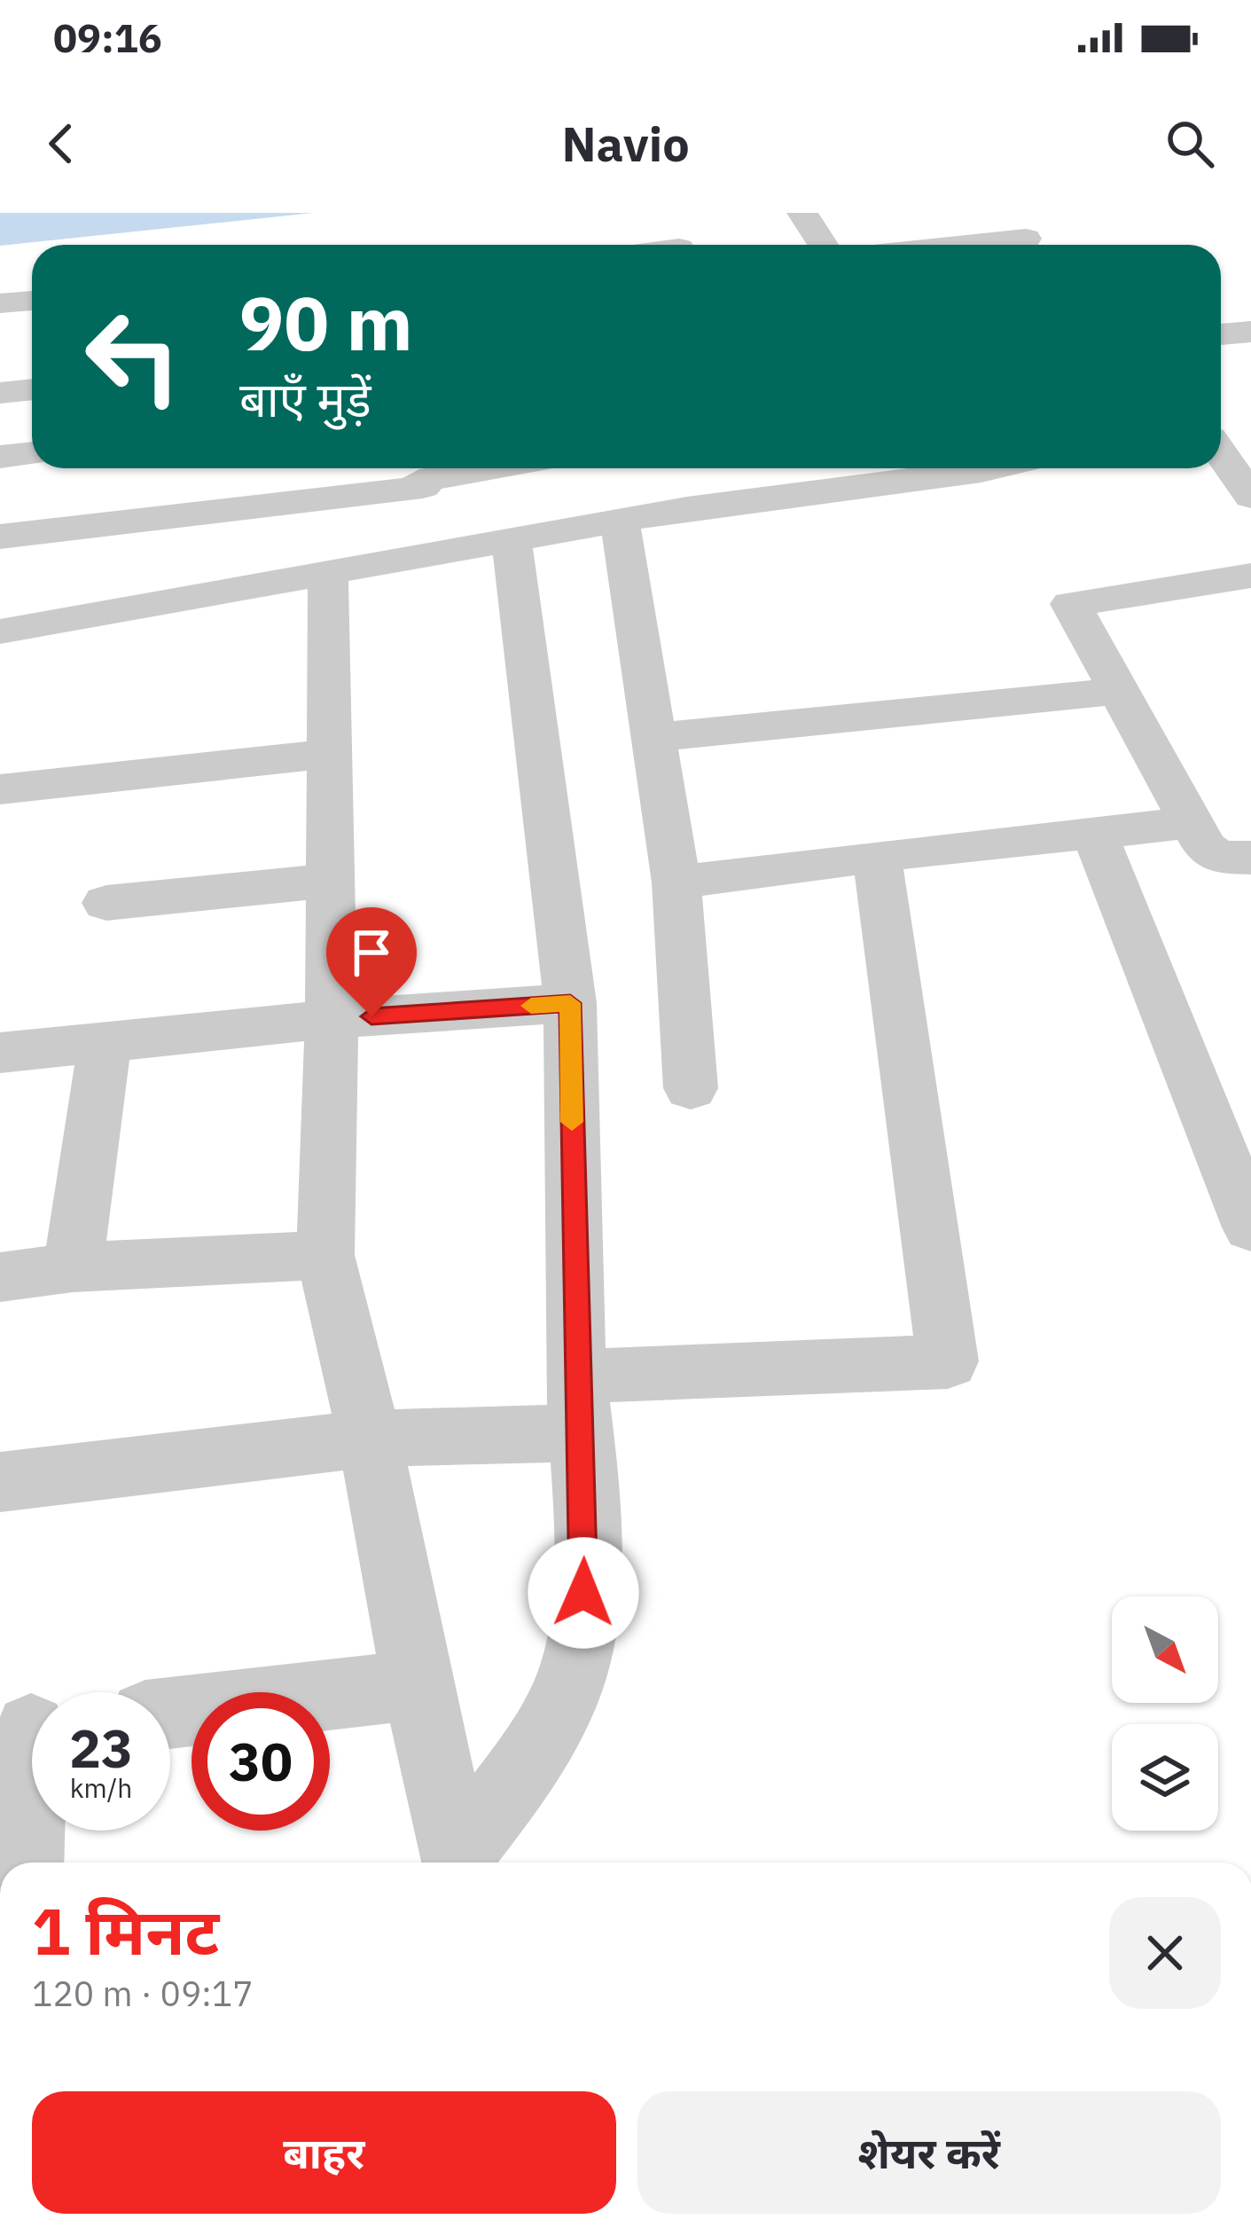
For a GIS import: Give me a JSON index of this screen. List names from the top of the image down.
{
  "north": "bottom right",
  "page": {
    "status": "09:16",
    "header": "Navio",
    "turn": ["90 m", "बाएँ मुड़ें"],
    "speed": "23 km/h",
    "limit": "30",
    "heading": ["1 मिनट", "120 m · 09:17"],
    "buttons": ["बाहर", "शेयर करें"]
  }
}
